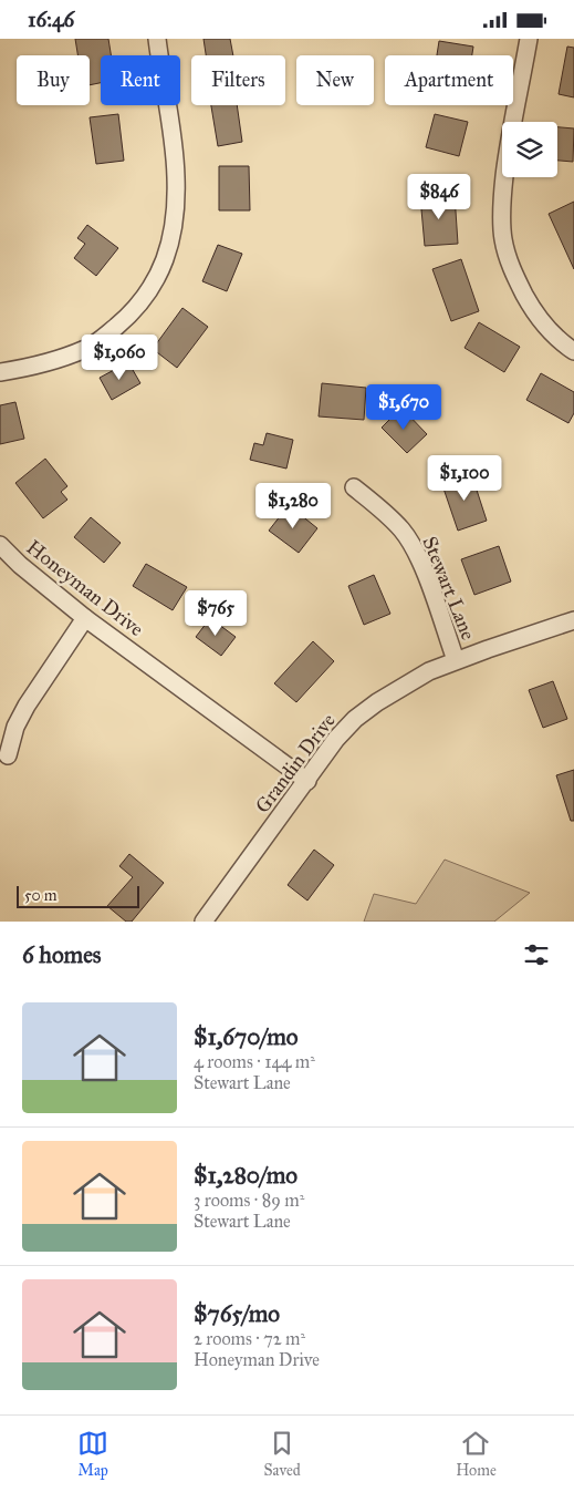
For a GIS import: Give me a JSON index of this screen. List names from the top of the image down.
{
  "streets": {
    "street": ["Honeyman Drive", "Stewart Lane", "Grandin Drive"]
  },
  "crossings": [
    ["Honeyman Drive", "Grandin Drive"],
    ["Stewart Lane", "Grandin Drive"]
  ],
  "scale_bar": "50 m",
  "page": {
    "status": "16:46",
    "chip": [
      "Buy",
      "Rent",
      "Filters",
      "New",
      "Apartment"
    ],
    "price": [
      "$846",
      "$1,060",
      "$1,670",
      "$1,100",
      "$1,280",
      "$765"
    ],
    "scale": "50 m",
    "heading": "6 homes",
    "list": [
      {
        "name": "$1,670/mo",
        "note": "4 rooms · 144 m² · Stewart Lane"
      },
      {
        "name": "$1,280/mo",
        "note": "3 rooms · 89 m² · Stewart Lane"
      },
      {
        "name": "$765/mo",
        "note": "2 rooms · 72 m² · Honeyman Drive"
      }
    ],
    "tabs": ["Map", "Saved", "Home"]
  }
}
